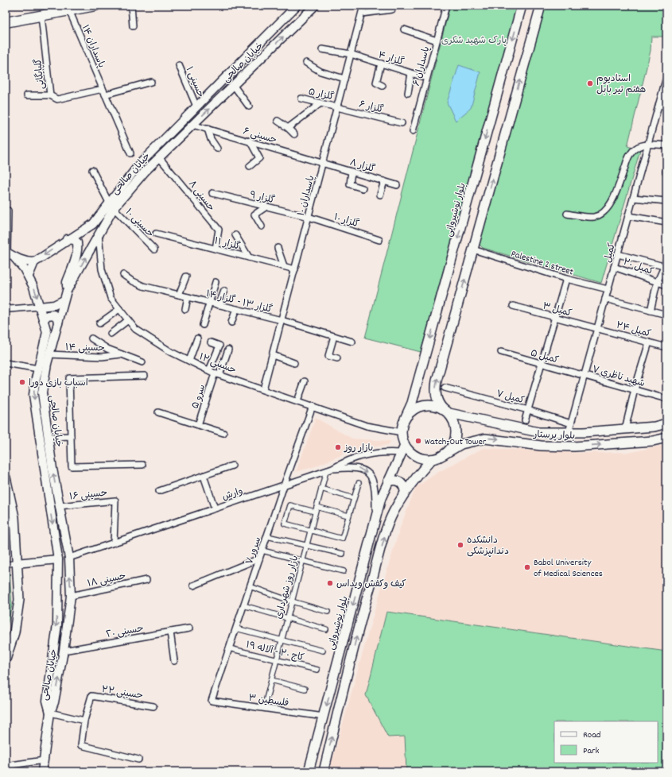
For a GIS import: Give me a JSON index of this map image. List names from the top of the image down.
{
  "streets": {
    "main road": [
      "خیابان صالحی",
      "خيابان صالحی",
      "بلوار نوشیروانی",
      "بلوار پرستار"
    ],
    "street": [
      "پاسداران ۱۴",
      "گلزار ۴",
      "پاسداران ۶",
      "گلپایگانی",
      "حسینی ۱",
      "گلزار ۵",
      "گلزار ۶",
      "حسینی ۶",
      "گلزار ۸",
      "حسینی ۸",
      "پاسداران ١٠",
      "گلزار ٩",
      "گلزار ۱۰",
      "حسینی ۱۰",
      "گلزار ١١",
      "کمیل",
      "Palestine 2 street",
      "کمیل ۲۰",
      "گلزار ۱۳ - گلزار ۱۴",
      "کمیل ۳",
      "کمیل ۲۴",
      "حسینی ۱۴",
      "کمیل ۵",
      "حسینی ۱۲",
      "شهید ناظری ۷",
      "سرو ۵",
      "کمیل ۷",
      "وارش",
      "حسینی ۱۶",
      "سرور ۷",
      "حسینی ۱۸",
      "بازار روز شهرداری",
      "حسینی ٢٠",
      "کاج ۲۰ - آلاله ۱۹",
      "حسینی ۲۲",
      "فلسطین ۳"
    ]
  },
  "crossings": [
    ["پاسداران ۱۴", "گلپایگانی"],
    ["گلزار ۴", "پاسداران ۶"],
    ["گلزار ۴", "پاسداران ١٠"],
    ["خیابان صالحی", "حسینی ۱"],
    ["خیابان صالحی", "حسینی ۶"],
    ["خیابان صالحی", "خيابان صالحی"],
    ["گلزار ۵", "گلزار ۶"],
    ["گلزار ۵", "پاسداران ١٠"],
    ["گلزار ۶", "پاسداران ١٠"],
    ["حسینی ۶", "گلزار ۸"],
    ["حسینی ۶", "پاسداران ١٠"],
    ["گلزار ۸", "پاسداران ١٠"],
    ["خيابان صالحی", "حسینی ۸"],
    ["خيابان صالحی", "حسینی ۱۰"],
    ["خيابان صالحی", "حسینی ۱۴"],
    ["خيابان صالحی", "حسینی ۱۲"],
    ["خيابان صالحی", "وارش"],
    ["خيابان صالحی", "حسینی ۱۶"],
    ["خيابان صالحی", "حسینی ۱۸"],
    ["خيابان صالحی", "حسینی ٢٠"],
    ["حسینی ۸", "گلزار ١١"],
    ["پاسداران ١٠", "گلزار ٩"],
    ["پاسداران ١٠", "گلزار ۱۰"],
    ["پاسداران ١٠", "گلزار ١١"],
    ["پاسداران ١٠", "گلزار ۱۳ - گلزار ۱۴"],
    ["پاسداران ١٠", "حسینی ۱۲"],
    ["گلزار ٩", "گلزار ۱۰"],
    ["بلوار نوشیروانی", "حسینی ۱۲"],
    ["بلوار نوشیروانی", "بلوار پرستار"],
    ["بلوار نوشیروانی", "وارش"],
    ["بلوار نوشیروانی", "فلسطین ۳"],
    ["کمیل", "Palestine 2 street"],
    ["کمیل", "کمیل ۲۰"],
    ["کمیل", "کمیل ۳"],
    ["کمیل", "کمیل ۲۴"],
    ["کمیل", "کمیل ۵"],
    ["کمیل", "شهید ناظری ۷"],
    ["کمیل", "کمیل ۷"],
    ["کمیل", "بلوار پرستار"],
    ["کمیل ۳", "کمیل ۲۴"],
    ["کمیل ۵", "شهید ناظری ۷"],
    ["حسینی ۱۲", "سرو ۵"],
    ["حسینی ۱۲", "بلوار پرستار"],
    ["حسینی ۱۲", "وارش"],
    ["حسینی ۱۲", "سرور ۷"],
    ["کمیل ۷", "بلوار پرستار"],
    ["بلوار پرستار", "وارش"],
    ["وارش", "حسینی ۱۶"],
    ["وارش", "سرور ۷"],
    ["وارش", "بازار روز شهرداری"],
    ["سرور ۷", "کاج ۲۰ - آلاله ۱۹"],
    ["سرور ۷", "فلسطین ۳"],
    ["بازار روز شهرداری", "کاج ۲۰ - آلاله ۱۹"],
    ["بازار روز شهرداری", "فلسطین ۳"]
  ],
  "parks": ["پارک شهید شکری"],
  "places": [
    "استادیوم هفتم تیر بابل",
    "اسباب بازی دورا",
    "Watch-Out Tower",
    "بازار روز",
    "دانشکده دندانپزشکی",
    "Babol University of Medical Sciences",
    "کیف و‌کفش ویداس"
  ],
  "legend": ["Road", "Park"]
}
